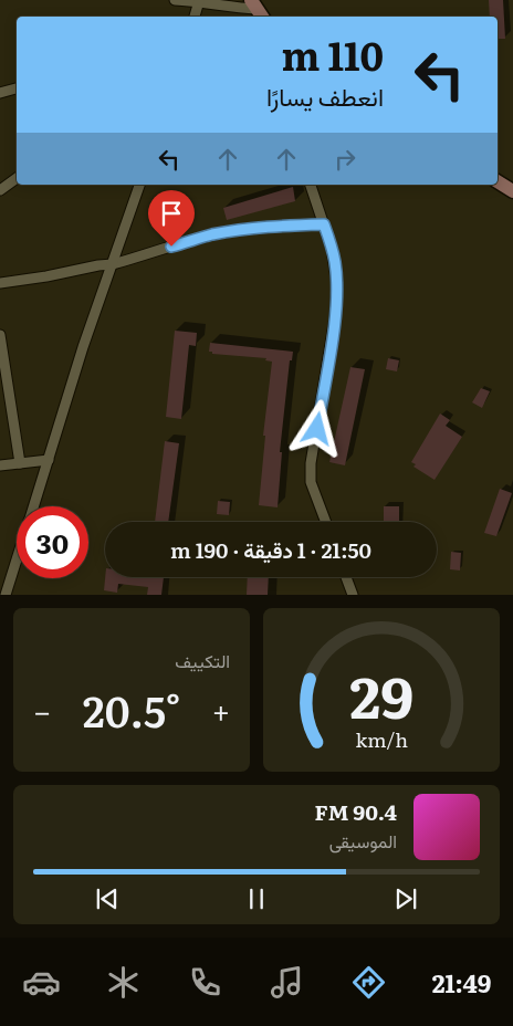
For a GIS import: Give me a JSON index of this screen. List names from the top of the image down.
{
  "page": {
    "turn": ["110 m", "انعطف يسارًا"],
    "limit": "30",
    "trip": "21:50 · 1 دقيقة · 190 m",
    "tile": "التكييف",
    "heat": ["−", "20.5°", "+"],
    "song": ["90.4 FM", "الموسيقى"],
    "tabs": "21:49",
    "gauge": ["29", "km/h"]
  }
}
